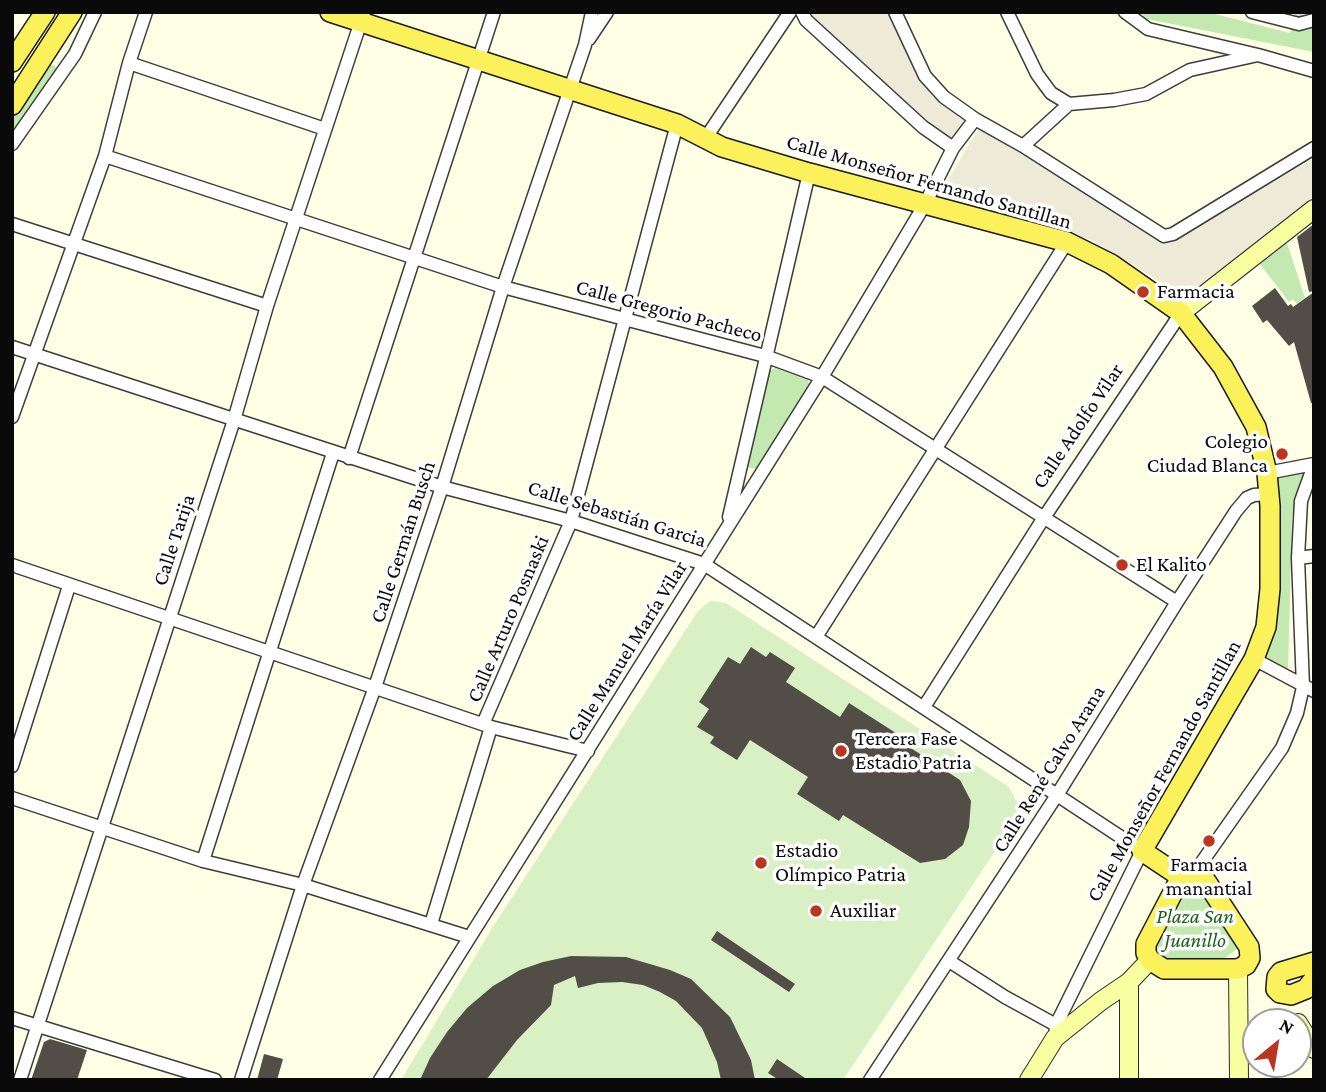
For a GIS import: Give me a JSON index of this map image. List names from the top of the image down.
{
  "streets": {
    "main road": ["Calle Monseñor Fernando Santillan", "Calle Adolfo Vilar", "Calle Sebastián Garcia"],
    "street": [
      "Calle Gregorio Pacheco",
      "Calle Tarija",
      "Calle Germán Busch",
      "Calle Arturo Posnaski",
      "Calle Manuel María Vilar",
      "Calle René Calvo Arana"
    ]
  },
  "crossings": [
    ["Calle Monseñor Fernando Santillan", "Calle Adolfo Vilar"],
    ["Calle Monseñor Fernando Santillan", "Calle Sebastián Garcia"],
    ["Calle Monseñor Fernando Santillan", "Calle Tarija"],
    ["Calle Monseñor Fernando Santillan", "Calle Germán Busch"],
    ["Calle Monseñor Fernando Santillan", "Calle Arturo Posnaski"],
    ["Calle Monseñor Fernando Santillan", "Calle Manuel María Vilar"],
    ["Calle Monseñor Fernando Santillan", "Calle René Calvo Arana"],
    ["Calle Gregorio Pacheco", "Calle Adolfo Vilar"],
    ["Calle Gregorio Pacheco", "Calle Tarija"],
    ["Calle Gregorio Pacheco", "Calle Germán Busch"],
    ["Calle Gregorio Pacheco", "Calle Arturo Posnaski"],
    ["Calle Gregorio Pacheco", "Calle Manuel María Vilar"],
    ["Calle Gregorio Pacheco", "Calle René Calvo Arana"],
    ["Calle Adolfo Vilar", "Calle Sebastián Garcia"],
    ["Calle Sebastián Garcia", "Calle Tarija"],
    ["Calle Sebastián Garcia", "Calle Germán Busch"],
    ["Calle Sebastián Garcia", "Calle Arturo Posnaski"],
    ["Calle Sebastián Garcia", "Calle Manuel María Vilar"],
    ["Calle Sebastián Garcia", "Calle René Calvo Arana"]
  ],
  "parks": ["Plaza San Juanillo"],
  "places": [
    "Farmacia",
    "Colegio Ciudad Blanca",
    "El Kalito",
    "Tercera Fase Estadio Patria",
    "Farmacia manantial",
    "Estadio Olímpico Patria",
    "Auxiliar"
  ],
  "north": "top right"
}
